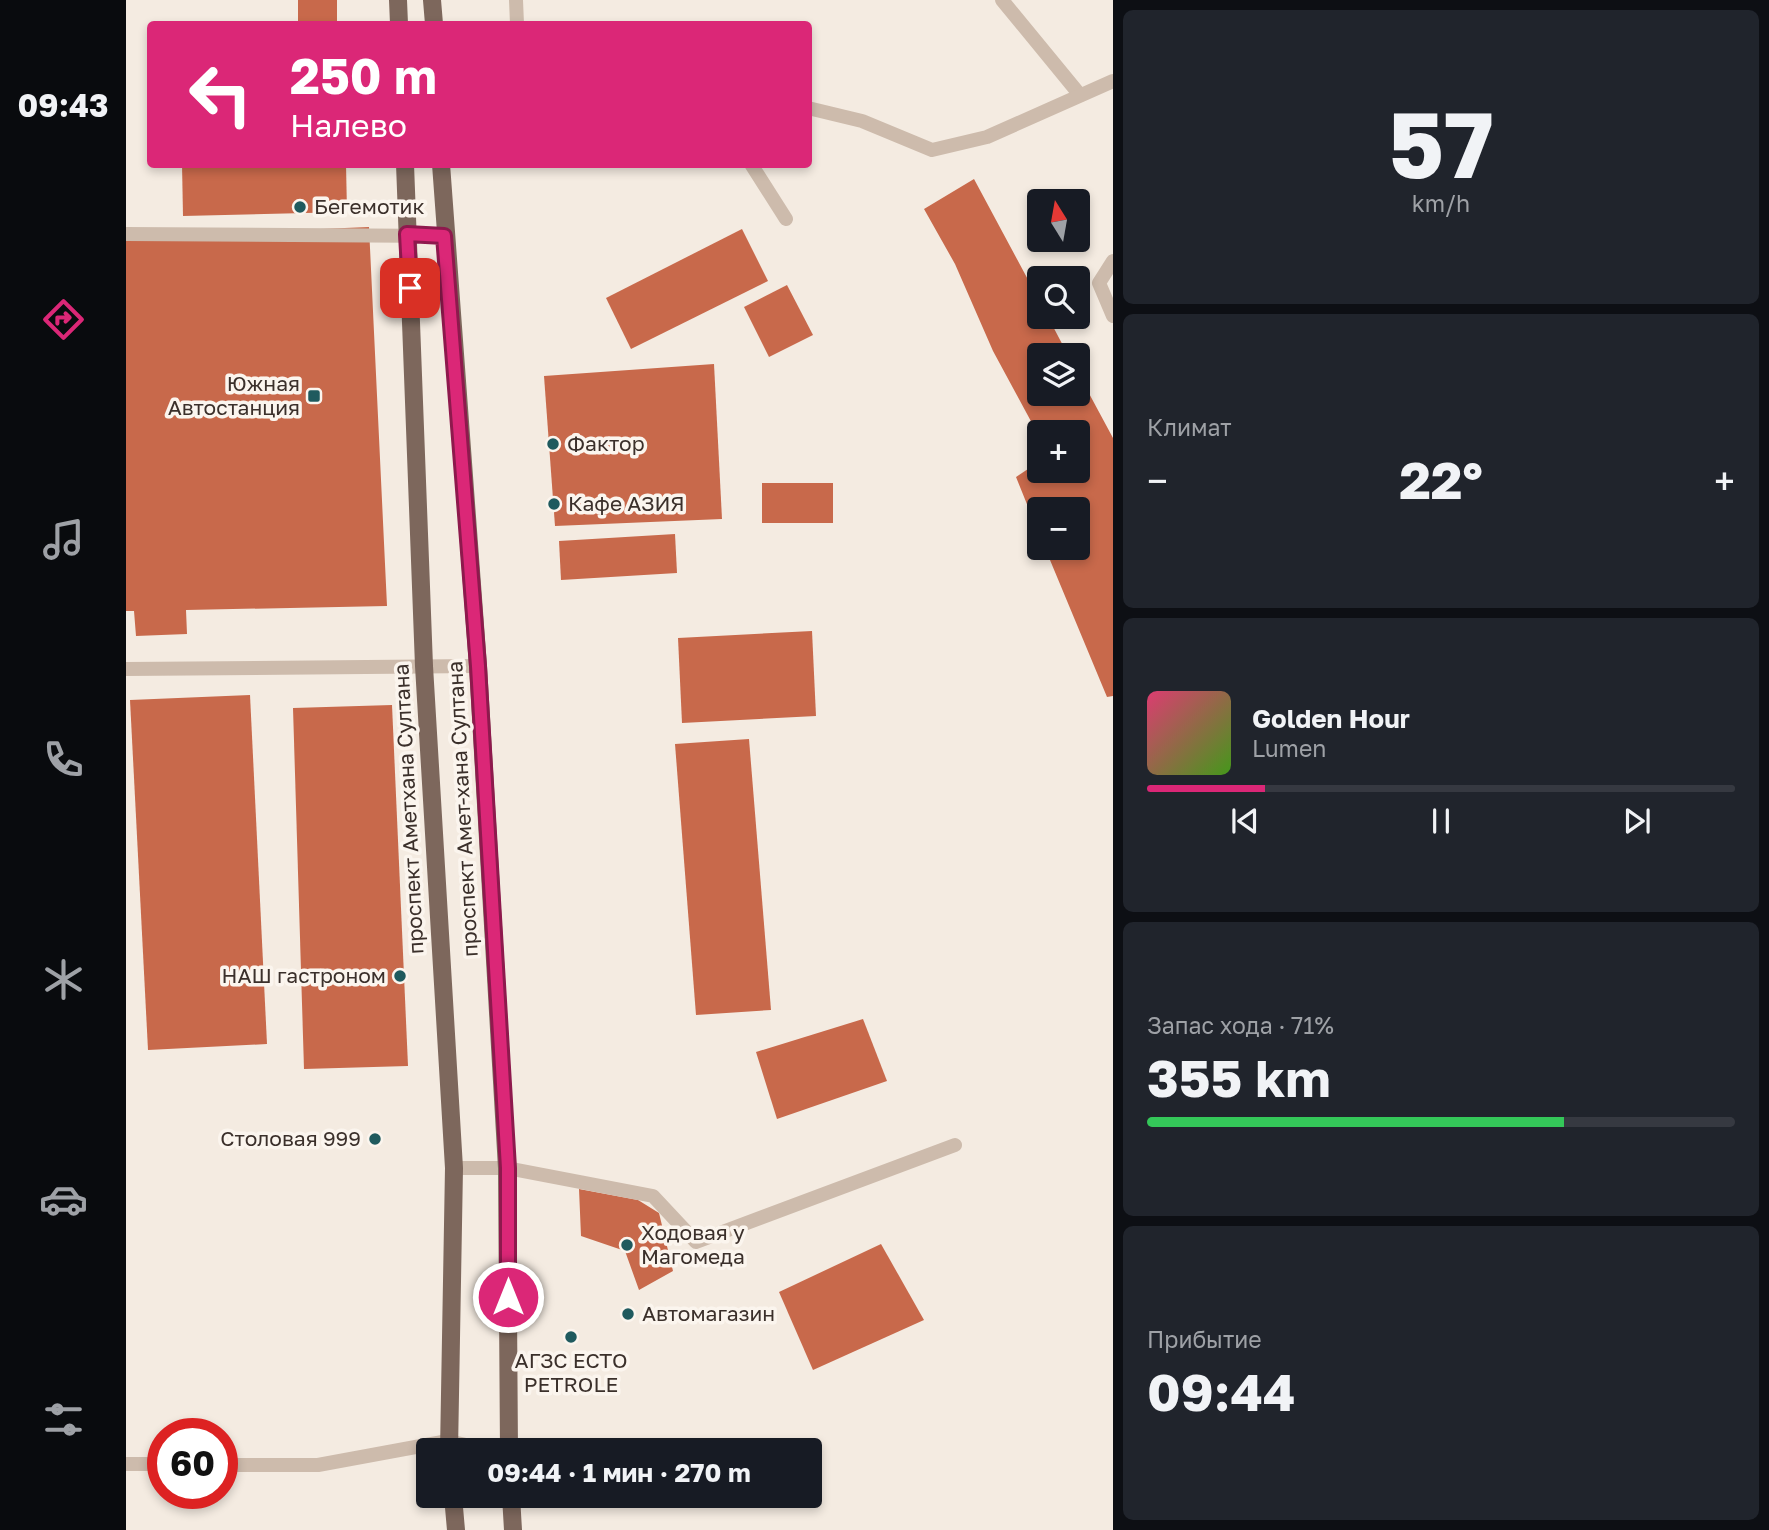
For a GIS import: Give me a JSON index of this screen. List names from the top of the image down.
{
  "streets": {
    "main road": ["проспект Аметхана Султана", "проспект Амет-хана Султана"]
  },
  "places": {
    "other": [
      "Бегемотик",
      "Фактор",
      "Кафе АЗИЯ",
      "НАШ гастроном",
      "Столовая 999",
      "Ходовая у Магомеда",
      "Автомагазин",
      "АГЗС ECTO PETROLE"
    ],
    "transit": ["Южная Автостанция"]
  },
  "north": "top",
  "page": {
    "tabs": "09:43",
    "tile": [
      ["57", "km/h"],
      "Климат",
      ["Запас хода · 71%", "355 km"],
      ["Прибытие", "09:44"]
    ],
    "turn": ["250 m", "Налево"],
    "map_buttons": ["+", "−"],
    "heat": ["−", "22°", "+"],
    "song": ["Golden Hour", "Lumen"],
    "limit": "60",
    "trip": "09:44 · 1 мин · 270 m"
  }
}
